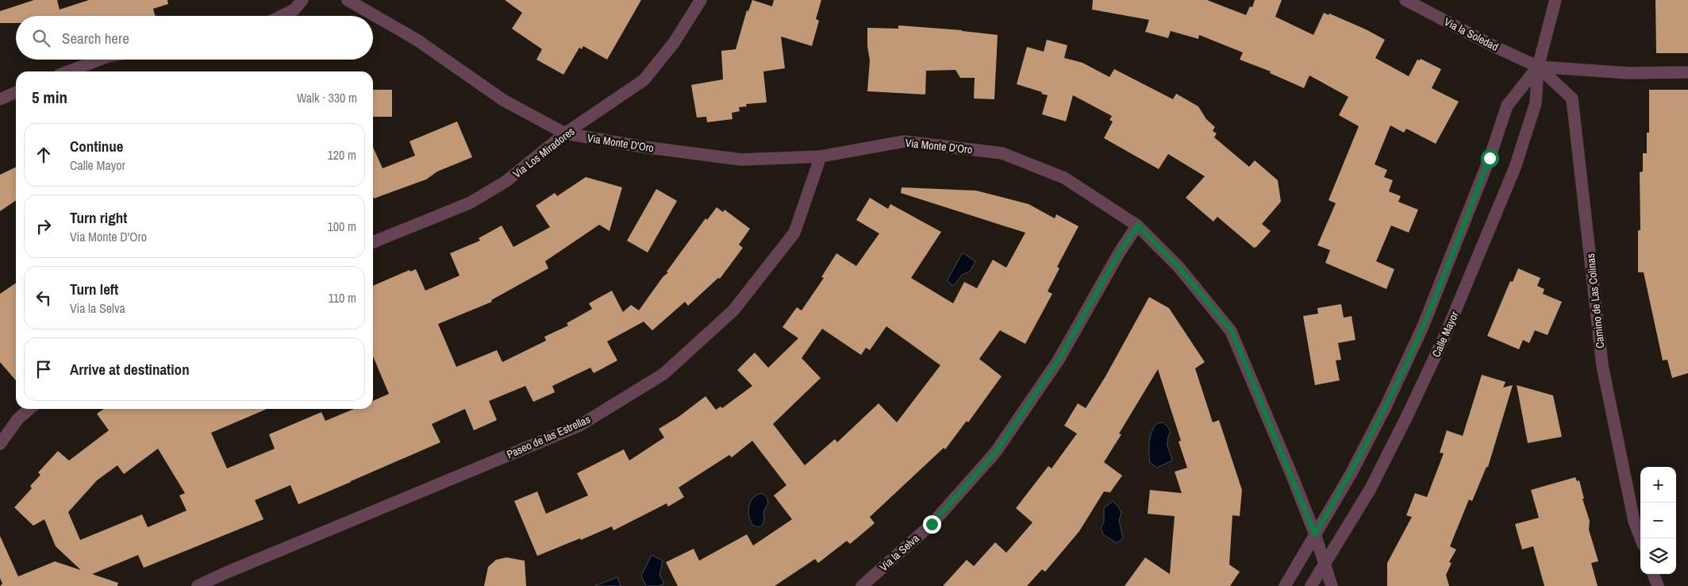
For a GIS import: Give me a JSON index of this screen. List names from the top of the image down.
{
  "streets": {
    "street": [
      "Via la Soledad",
      "Via Monte D'Oro",
      "Via Los Miradores",
      "Camino de Las Colinas",
      "Calle Mayor",
      "Paseo de las Estrellas",
      "Via la Selva"
    ]
  },
  "crossings": [
    ["Via la Soledad", "Camino de Las Colinas"],
    ["Via la Soledad", "Calle Mayor"],
    ["Via Monte D'Oro", "Via Los Miradores"],
    ["Via Monte D'Oro", "Calle Mayor"],
    ["Via Monte D'Oro", "Paseo de las Estrellas"],
    ["Via Monte D'Oro", "Via la Selva"],
    ["Camino de Las Colinas", "Calle Mayor"]
  ],
  "page": {
    "search": "Search here",
    "heading": ["5 min", "Walk · 330 m"],
    "list": [
      ["Continue", "Calle Mayor", "120 m"],
      ["Turn right", "Via Monte D'Oro", "100 m"],
      ["Turn left", "Via la Selva", "110 m"],
      "Arrive at destination"
    ],
    "map_buttons": ["+", "−"]
  }
}
